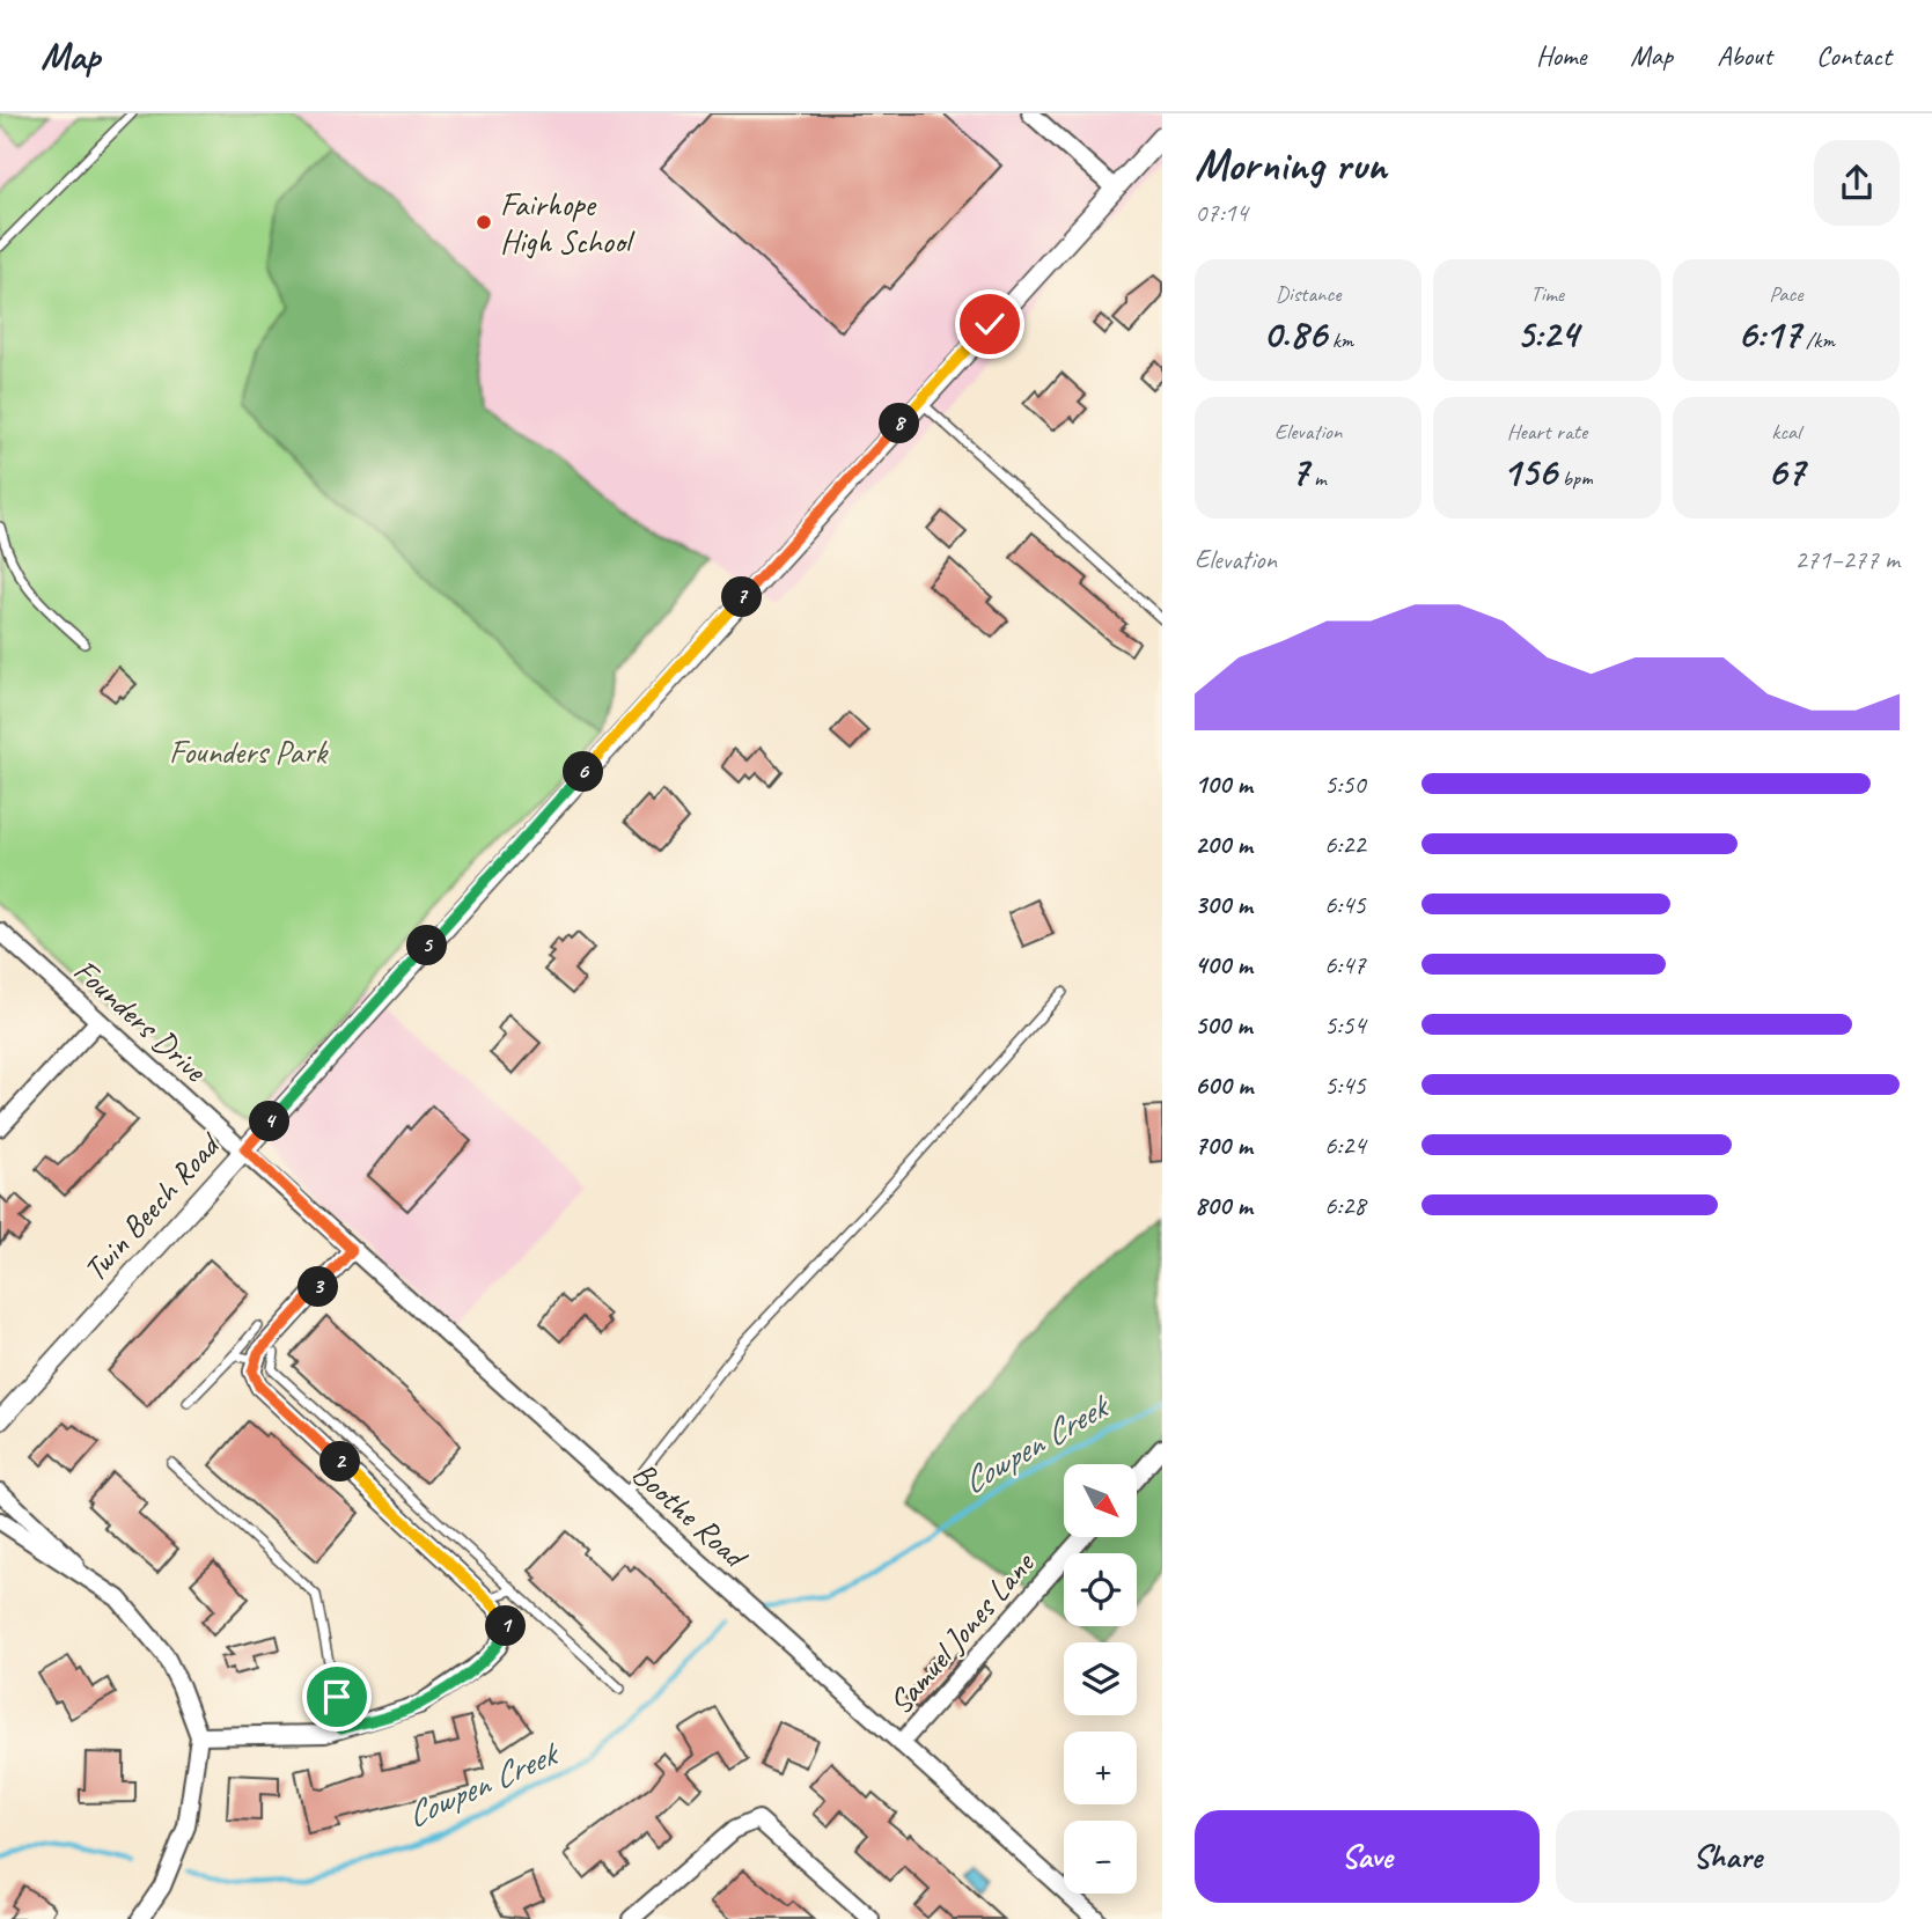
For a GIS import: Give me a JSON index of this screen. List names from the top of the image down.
{
  "streets": {
    "street": [
      "Founders Drive",
      "Twin Beech Road",
      "Boothe Road",
      "Samuel Jones Lane"
    ]
  },
  "crossings": [
    ["Founders Drive", "Twin Beech Road"],
    ["Founders Drive", "Boothe Road"],
    ["Twin Beech Road", "Boothe Road"],
    ["Boothe Road", "Samuel Jones Lane"]
  ],
  "water": ["Cowpen Creek"],
  "parks": ["Founders Park"],
  "places": ["Fairhope High School"],
  "north": "bottom right",
  "page": {
    "header": "Map",
    "nav": [
      "Home",
      "Map",
      "About",
      "Contact"
    ],
    "heading": ["Morning run", "07:14"],
    "stats": [
      ["Distance", "0.86 km"],
      ["Time", "5:24"],
      ["Pace", "6:17 /km"],
      ["Elevation", "7 m"],
      ["Heart rate", "156 bpm"],
      ["kcal", "67"]
    ],
    "pins": [
      "8",
      "7",
      "6",
      "5",
      "4",
      "3",
      "2",
      "1"
    ],
    "chart": ["Elevation", "271–277 m"],
    "list": [
      {
        "name": "100 m",
        "note": "5:50"
      },
      {
        "name": "200 m",
        "note": "6:22"
      },
      {
        "name": "300 m",
        "note": "6:45"
      },
      {
        "name": "400 m",
        "note": "6:47"
      },
      {
        "name": "500 m",
        "note": "5:54"
      },
      {
        "name": "600 m",
        "note": "5:45"
      },
      {
        "name": "700 m",
        "note": "6:24"
      },
      {
        "name": "800 m",
        "note": "6:28"
      }
    ],
    "map_buttons": ["+", "−"],
    "buttons": ["Save", "Share"]
  }
}
